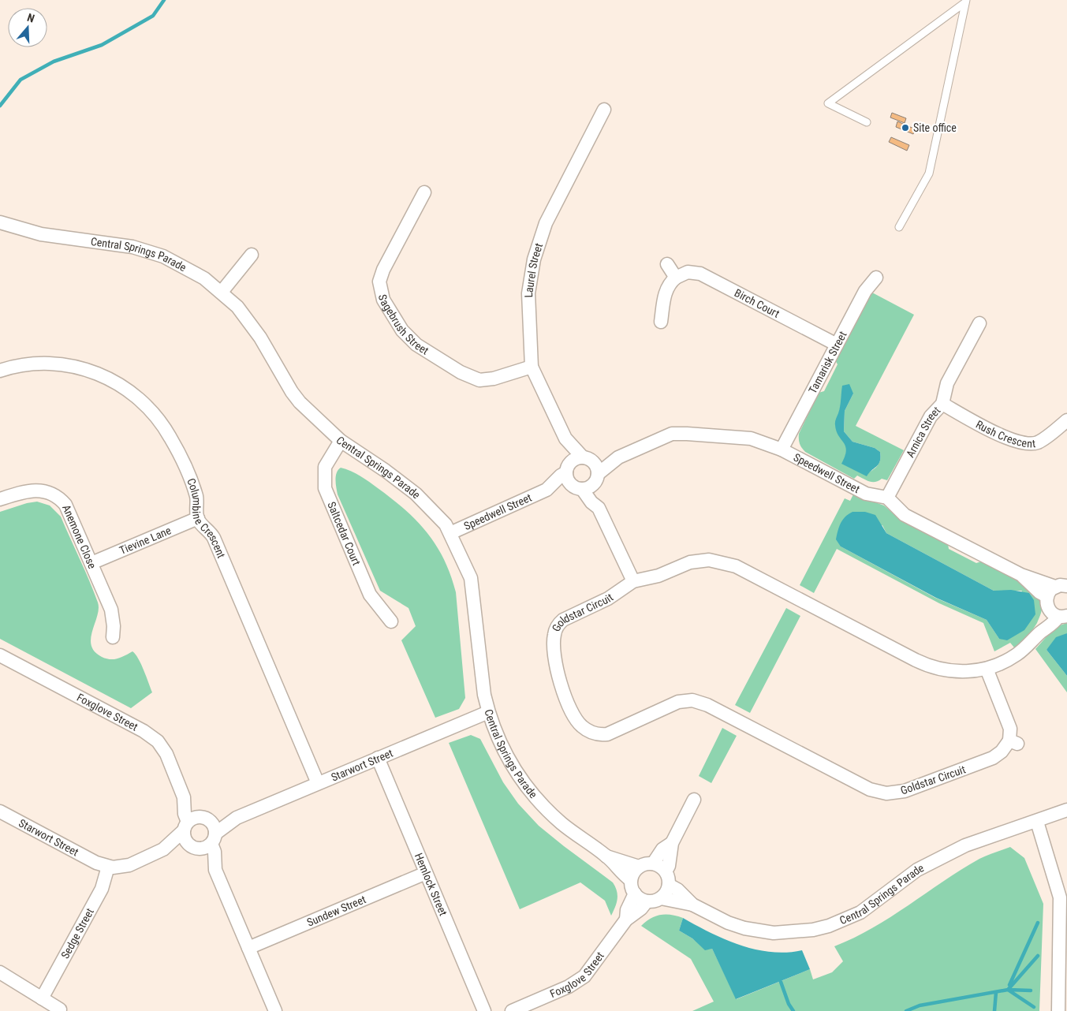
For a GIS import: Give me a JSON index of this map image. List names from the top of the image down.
{
  "streets": {
    "street": [
      "Central Springs Parade",
      "Laurel Street",
      "Birch Court",
      "Sagebrush Street",
      "Tamarisk Street",
      "Rush Crescent",
      "Arnica Street",
      "Speedwell Street",
      "Columbine Crescent",
      "Saltcedar Court",
      "Anemone Close",
      "Tievine Lane",
      "Goldstar Circuit",
      "Foxglove Street",
      "Starwort Street",
      "Hemlock Street",
      "Sundew Street",
      "Sedge Street"
    ]
  },
  "crossings": [
    ["Central Springs Parade", "Speedwell Street"],
    ["Central Springs Parade", "Saltcedar Court"],
    ["Central Springs Parade", "Foxglove Street"],
    ["Central Springs Parade", "Starwort Street"],
    ["Laurel Street", "Sagebrush Street"],
    ["Laurel Street", "Speedwell Street"],
    ["Birch Court", "Tamarisk Street"],
    ["Tamarisk Street", "Speedwell Street"],
    ["Rush Crescent", "Arnica Street"],
    ["Arnica Street", "Speedwell Street"],
    ["Speedwell Street", "Goldstar Circuit"],
    ["Columbine Crescent", "Tievine Lane"],
    ["Columbine Crescent", "Starwort Street"],
    ["Anemone Close", "Tievine Lane"],
    ["Foxglove Street", "Starwort Street"],
    ["Starwort Street", "Hemlock Street"],
    ["Starwort Street", "Sedge Street"],
    ["Hemlock Street", "Sundew Street"]
  ],
  "places": ["Site office"],
  "north": "top"
}
